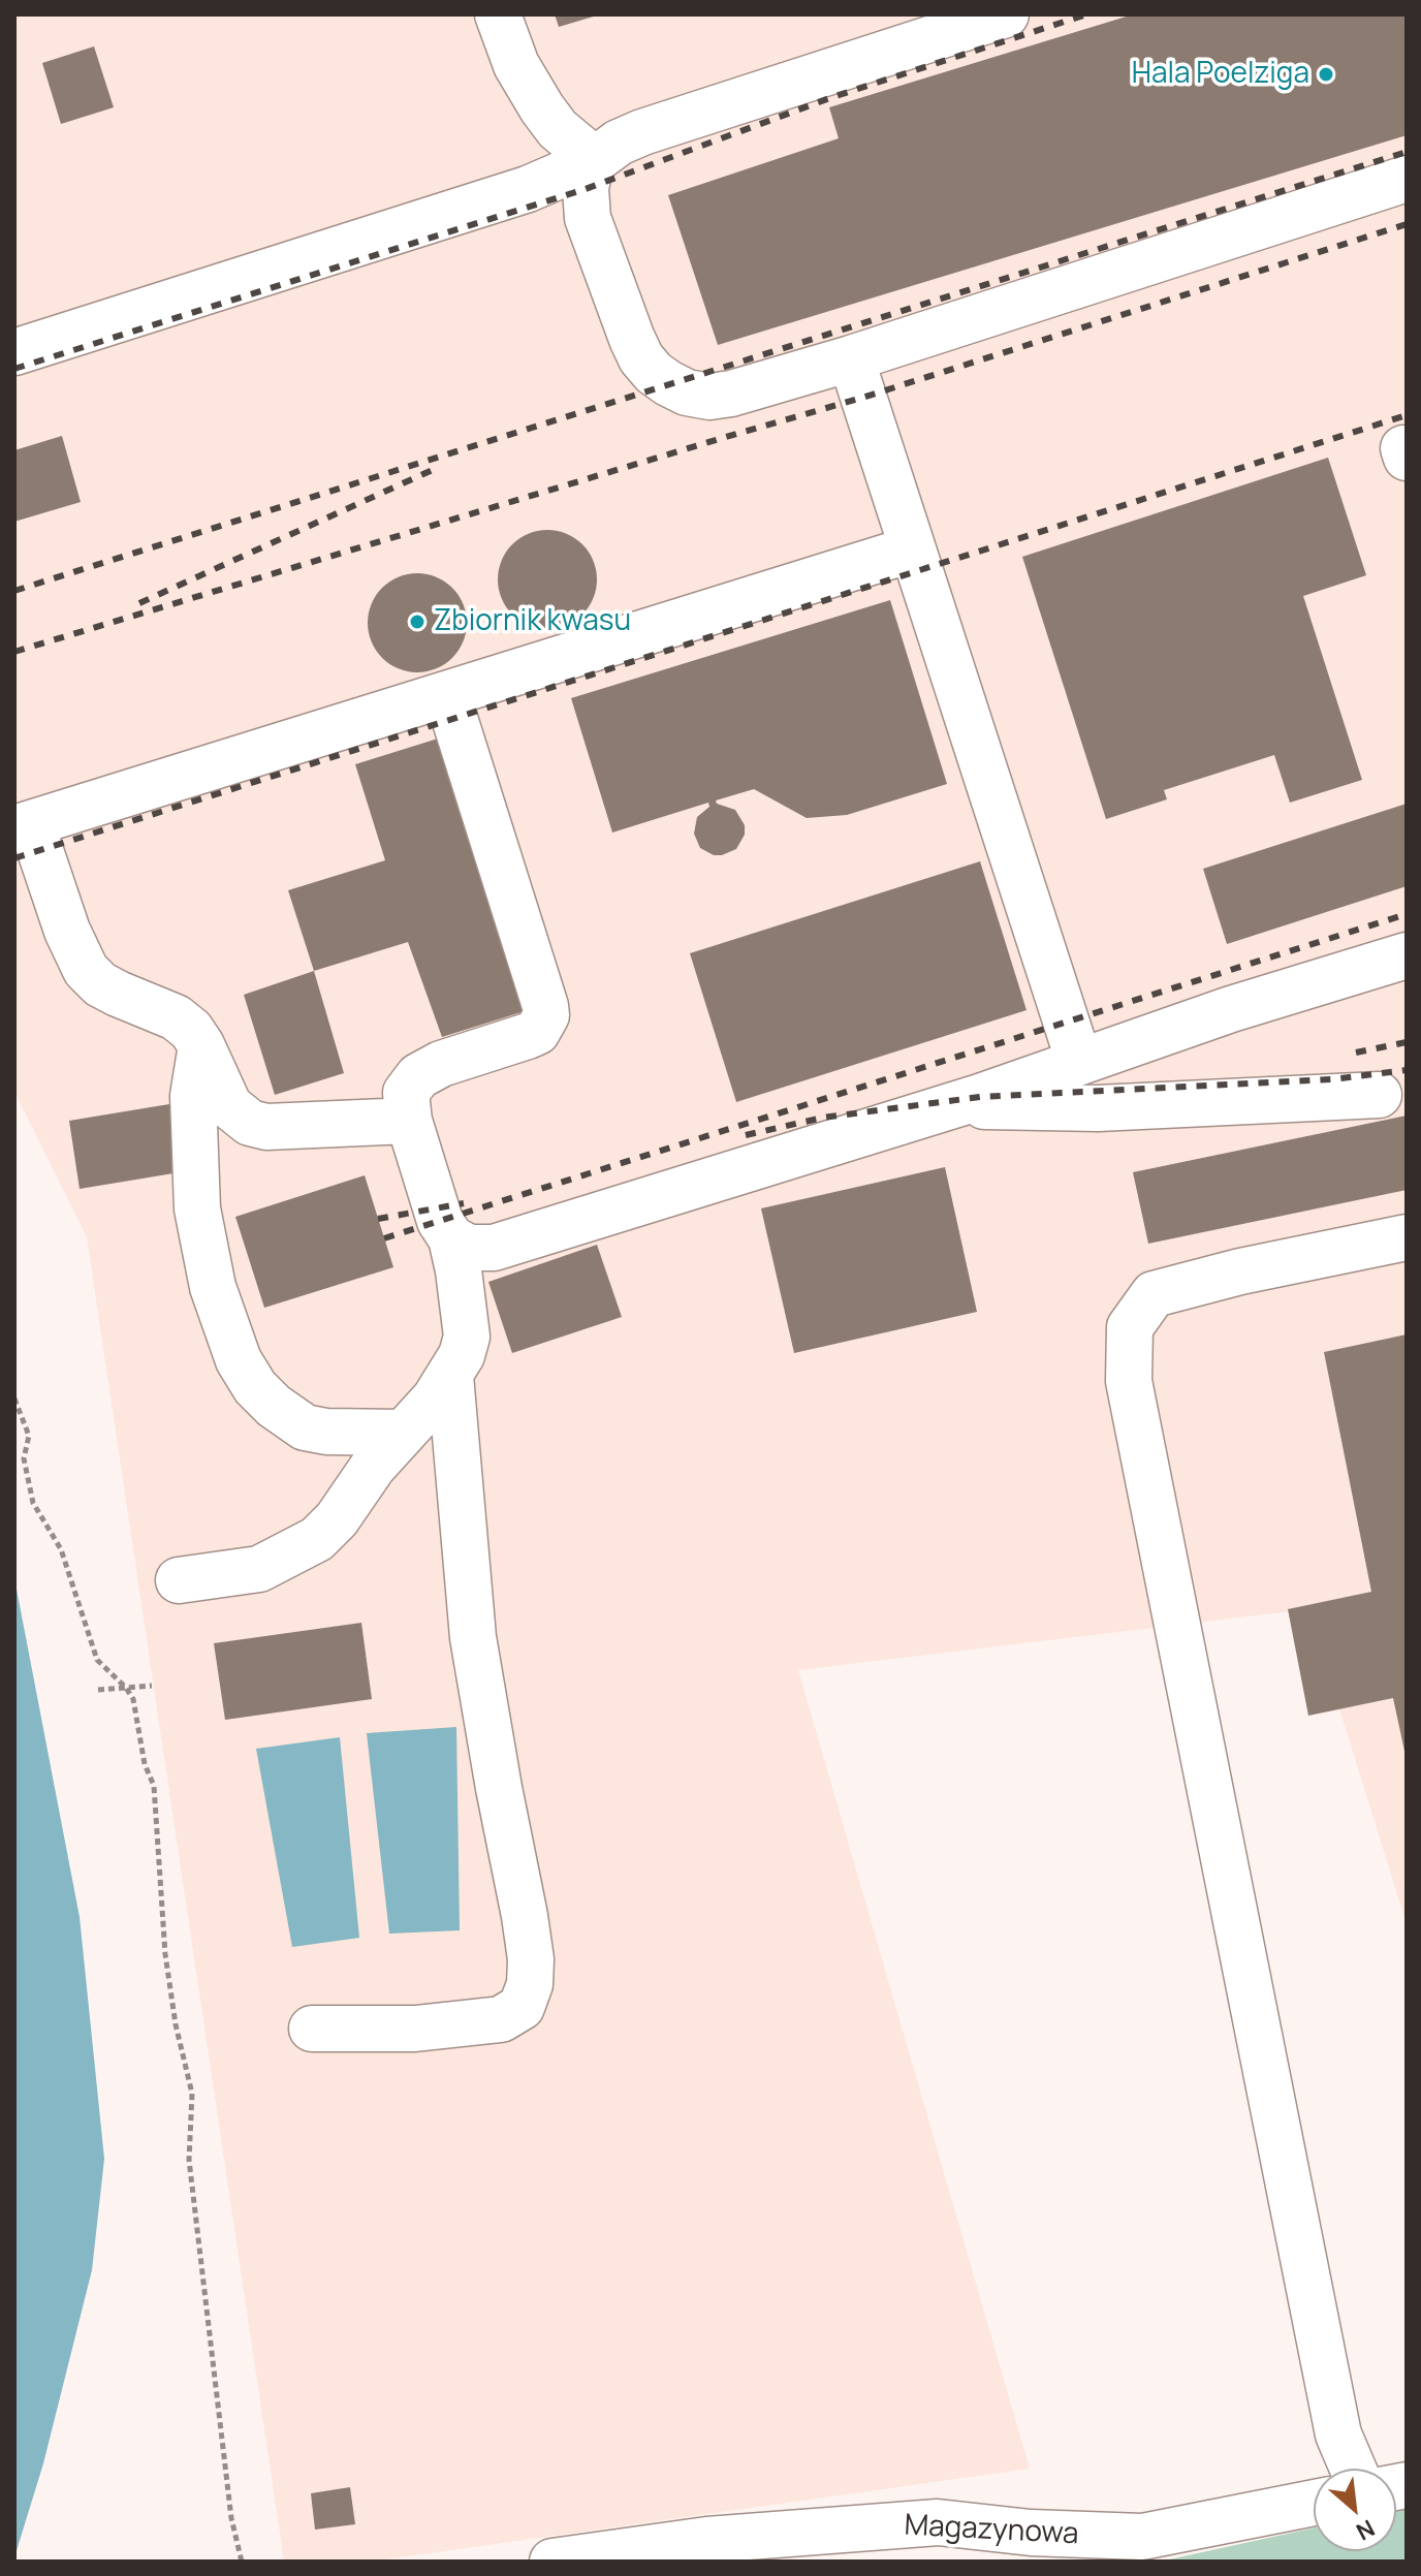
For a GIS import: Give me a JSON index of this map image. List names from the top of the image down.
{
  "streets": {
    "lane": ["Magazynowa"]
  },
  "places": ["Hala Poelziga", "Zbiornik kwasu"],
  "north": "bottom right"
}
